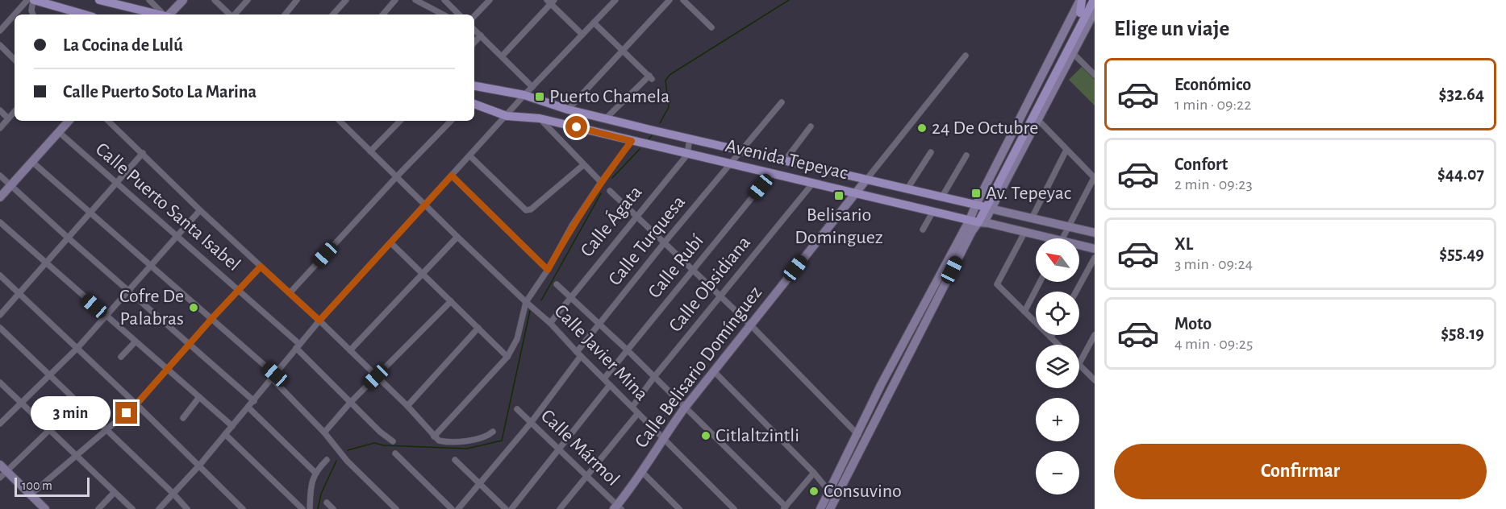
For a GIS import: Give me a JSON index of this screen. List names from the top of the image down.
{
  "streets": {
    "main road": ["Avenida Tepeyac"],
    "street": [
      "Calle Puerto Santa Isabel",
      "Calle Ágata",
      "Calle Turquesa",
      "Calle Rubí",
      "Calle Obsidiana",
      "Calle Javier Mina",
      "Calle Belisario Domínguez",
      "Calle Mármol"
    ]
  },
  "crossings": [
    ["Avenida Tepeyac", "Calle Ágata"],
    ["Avenida Tepeyac", "Calle Turquesa"],
    ["Avenida Tepeyac", "Calle Rubí"],
    ["Avenida Tepeyac", "Calle Obsidiana"],
    ["Avenida Tepeyac", "Calle Belisario Domínguez"],
    ["Calle Ágata", "Calle Javier Mina"],
    ["Calle Turquesa", "Calle Javier Mina"],
    ["Calle Turquesa", "Calle Mármol"],
    ["Calle Rubí", "Calle Javier Mina"],
    ["Calle Obsidiana", "Calle Javier Mina"],
    ["Calle Javier Mina", "Calle Belisario Domínguez"],
    ["Calle Belisario Domínguez", "Calle Mármol"]
  ],
  "places": {
    "transit": ["Puerto Chamela", "Av. Tepeyac", "Belisario Dominguez"],
    "other": [
      "24 De Octubre",
      "Cofre De Palabras",
      "Citlaltzintli",
      "Consuvino"
    ]
  },
  "scale_bar": "100 m",
  "north": "top left",
  "page": {
    "heading": "Elige un viaje",
    "banner": ["La Cocina de Lulú", "Calle Puerto Soto La Marina"],
    "list": [
      {
        "name": "Económico",
        "note": "1 min · 09:22",
        "value": "$32.64"
      },
      {
        "name": "Confort",
        "note": "2 min · 09:23",
        "value": "$44.07"
      },
      {
        "name": "XL",
        "note": "3 min · 09:24",
        "value": "$55.49"
      },
      {
        "name": "Moto",
        "note": "4 min · 09:25",
        "value": "$58.19"
      }
    ],
    "map_buttons": ["+", "−"],
    "bubble": "3 min",
    "buttons": "Confirmar",
    "scale": "100 m"
  }
}
